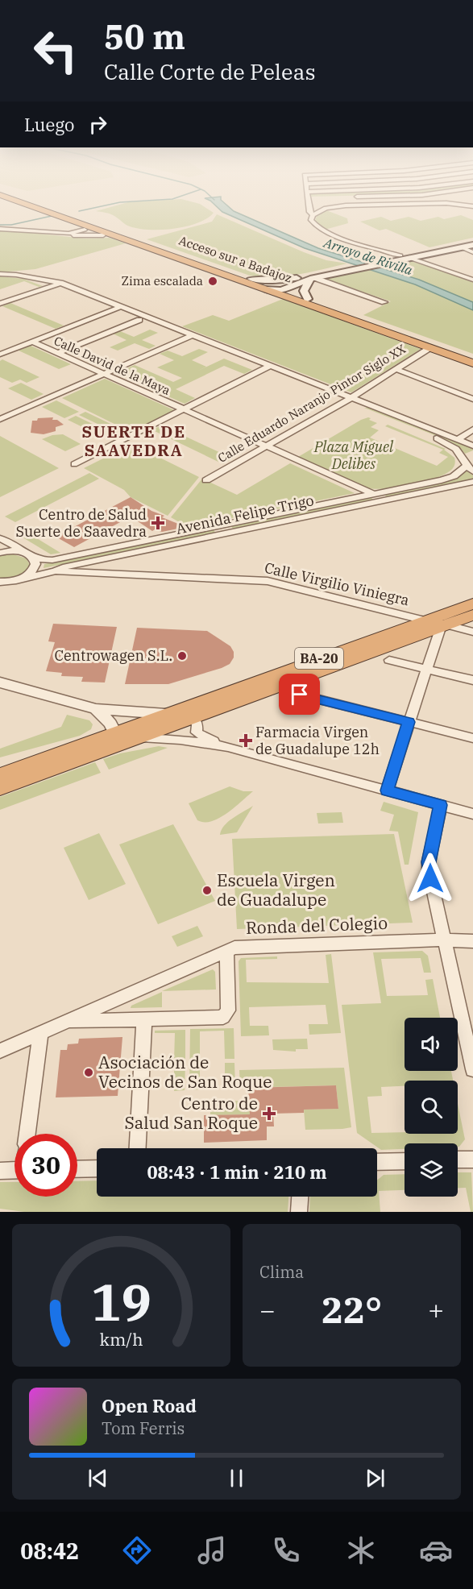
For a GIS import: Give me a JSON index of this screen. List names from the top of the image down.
{
  "streets": {
    "highway": ["Acceso sur a Badajoz", "BA-20"],
    "street": [
      "Calle David de la Maya",
      "Calle Eduardo Naranjo Pintor Siglo XX",
      "Avenida Felipe Trigo",
      "Calle Virgilio Viniegra",
      "Ronda del Colegio"
    ]
  },
  "crossings": [
    ["Acceso sur a Badajoz", "Calle Eduardo Naranjo Pintor Siglo XX"],
    ["Calle David de la Maya", "Calle Eduardo Naranjo Pintor Siglo XX"],
    ["Calle David de la Maya", "Avenida Felipe Trigo"],
    ["Avenida Felipe Trigo", "Calle Virgilio Viniegra"],
    ["Calle Virgilio Viniegra", "BA-20"]
  ],
  "districts": ["SUERTE DE SAAVEDRA"],
  "water": ["Arroyo de Rivilla"],
  "parks": ["Plaza Miguel Delibes"],
  "places": {
    "other": [
      "Zima escalada",
      "Centrowagen S.L.",
      "Escuela Virgen de Guadalupe",
      "Asociación de Vecinos de San Roque"
    ],
    "health": ["Centro de Salud Suerte de Saavedra", "Farmacia Virgen de Guadalupe 12h", "Centro de Salud San Roque"]
  },
  "page": {
    "turn": ["50 m", "Calle Corte de Peleas"],
    "then": "Luego",
    "limit": "30",
    "trip": "08:43 · 1 min · 210 m",
    "tile": "Clima",
    "heat": ["−", "22°", "+"],
    "song": ["Open Road", "Tom Ferris"],
    "tabs": "08:42",
    "gauge": ["19", "km/h"]
  }
}
